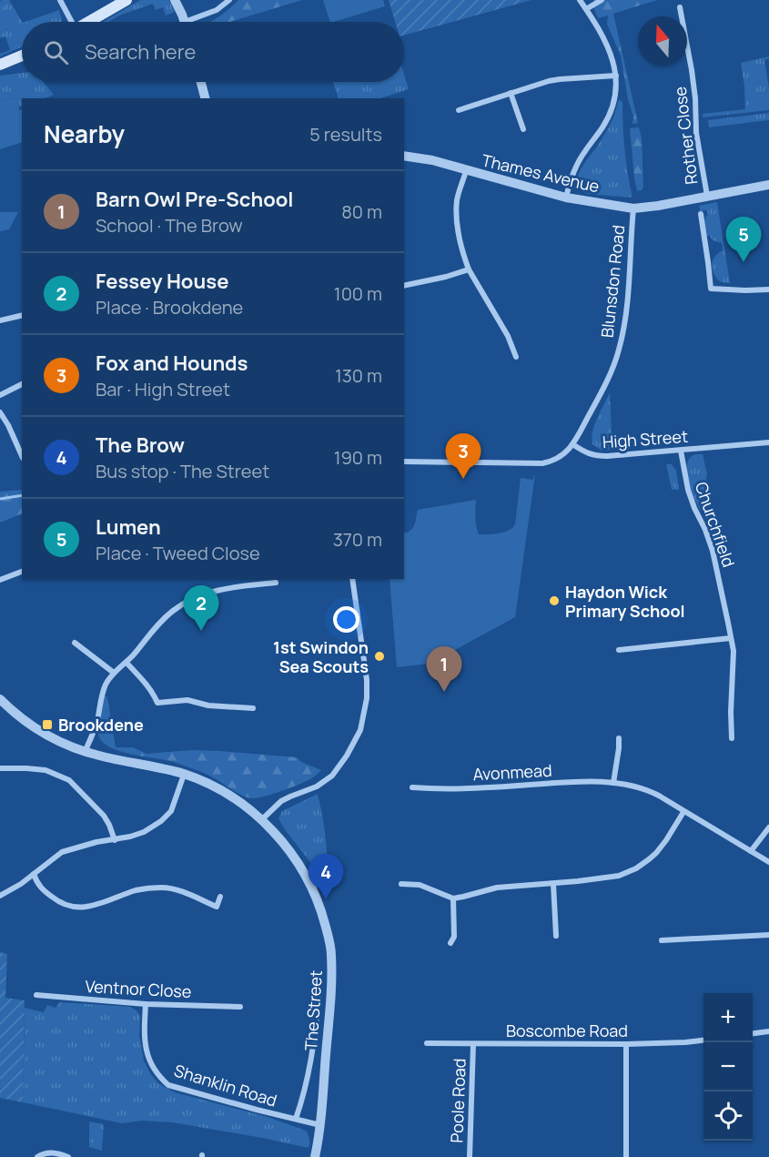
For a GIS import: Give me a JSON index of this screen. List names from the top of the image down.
{
  "streets": {
    "street": [
      "Rother Close",
      "Thames Avenue",
      "Blunsdon Road",
      "High Street",
      "Churchfield",
      "Avonmead",
      "Ventnor Close",
      "The Street",
      "Boscombe Road",
      "Shanklin Road",
      "Poole Road"
    ]
  },
  "crossings": [
    ["Rother Close", "Thames Avenue"],
    ["Thames Avenue", "Blunsdon Road"],
    ["Blunsdon Road", "High Street"],
    ["High Street", "Churchfield"],
    ["Ventnor Close", "Shanklin Road"],
    ["The Street", "Shanklin Road"],
    ["Boscombe Road", "Poole Road"]
  ],
  "places": {
    "other": ["Haydon Wick Primary School", "1st Swindon Sea Scouts"],
    "transit": ["Brookdene"]
  },
  "north": "top",
  "page": {
    "search": "Search here",
    "heading": ["Nearby", "5 results"],
    "list": [
      {
        "mark": "1",
        "name": "Barn Owl Pre-School",
        "note": "School · The Brow",
        "value": "80 m"
      },
      {
        "mark": "2",
        "name": "Fessey House",
        "note": "Place · Brookdene",
        "value": "100 m"
      },
      {
        "mark": "3",
        "name": "Fox and Hounds",
        "note": "Bar · High Street",
        "value": "130 m"
      },
      {
        "mark": "4",
        "name": "The Brow",
        "note": "Bus stop · The Street",
        "value": "190 m"
      },
      {
        "mark": "5",
        "name": "Lumen",
        "note": "Place · Tweed Close",
        "value": "370 m"
      }
    ],
    "pins": [
      "5",
      "3",
      "2",
      "1",
      "4"
    ],
    "map_buttons": ["+", "−"]
  }
}
